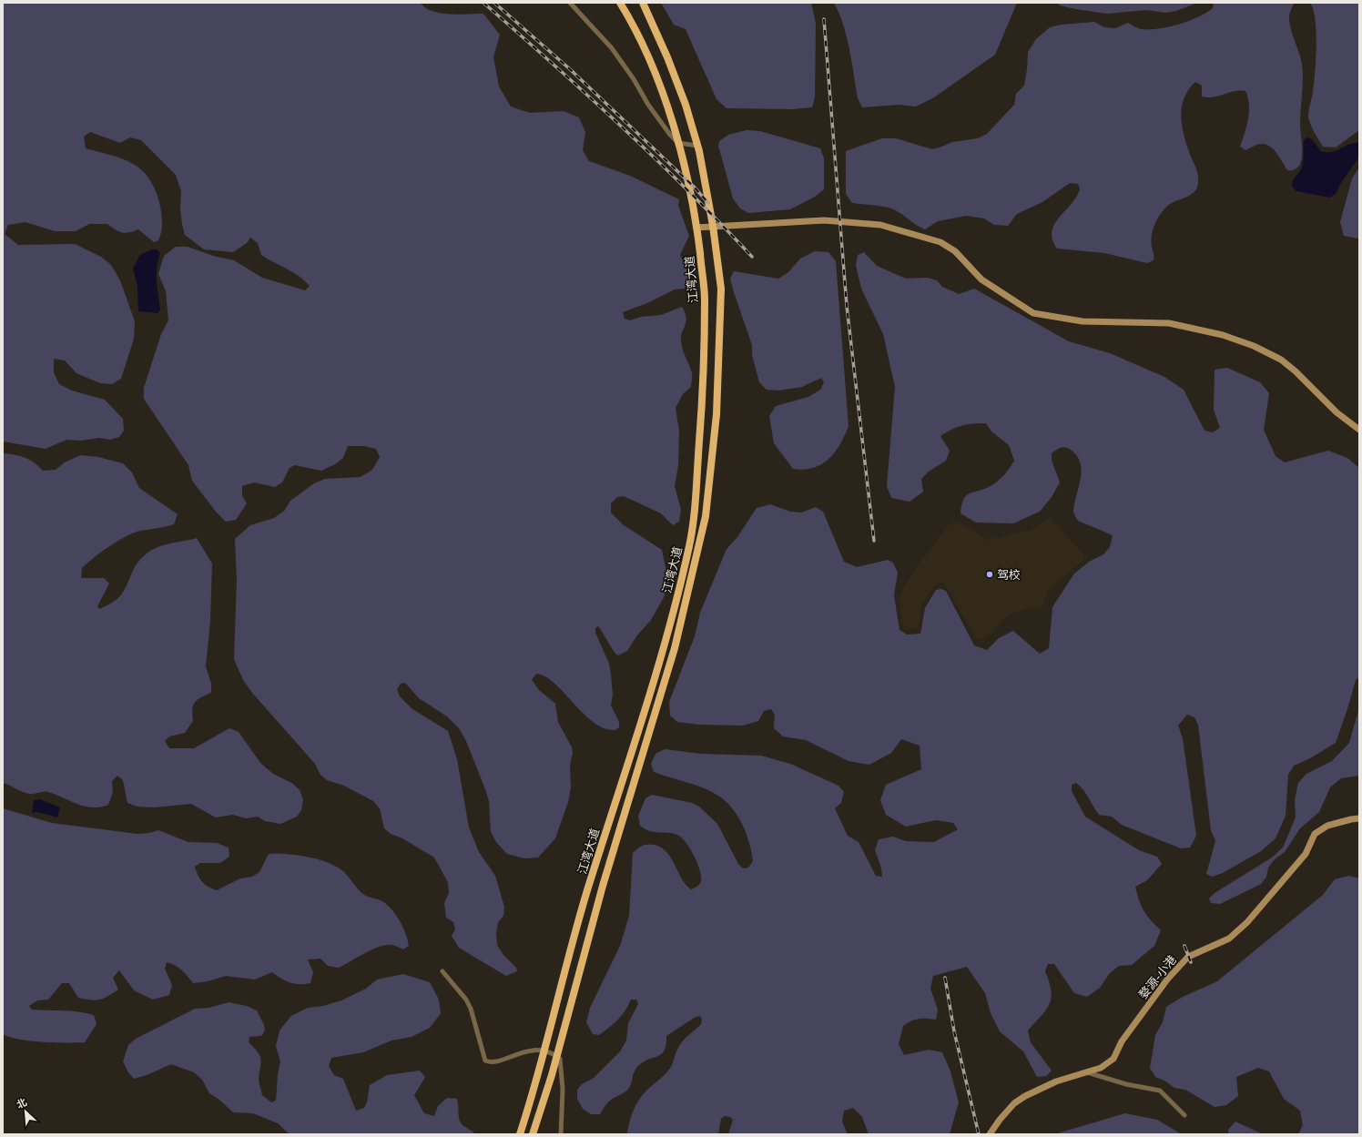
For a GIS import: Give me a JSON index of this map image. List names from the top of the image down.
{
  "streets": {
    "highway": ["江湾大道"],
    "main road": ["婺源-小港"]
  },
  "places": ["驾校"],
  "north": "top left"
}
